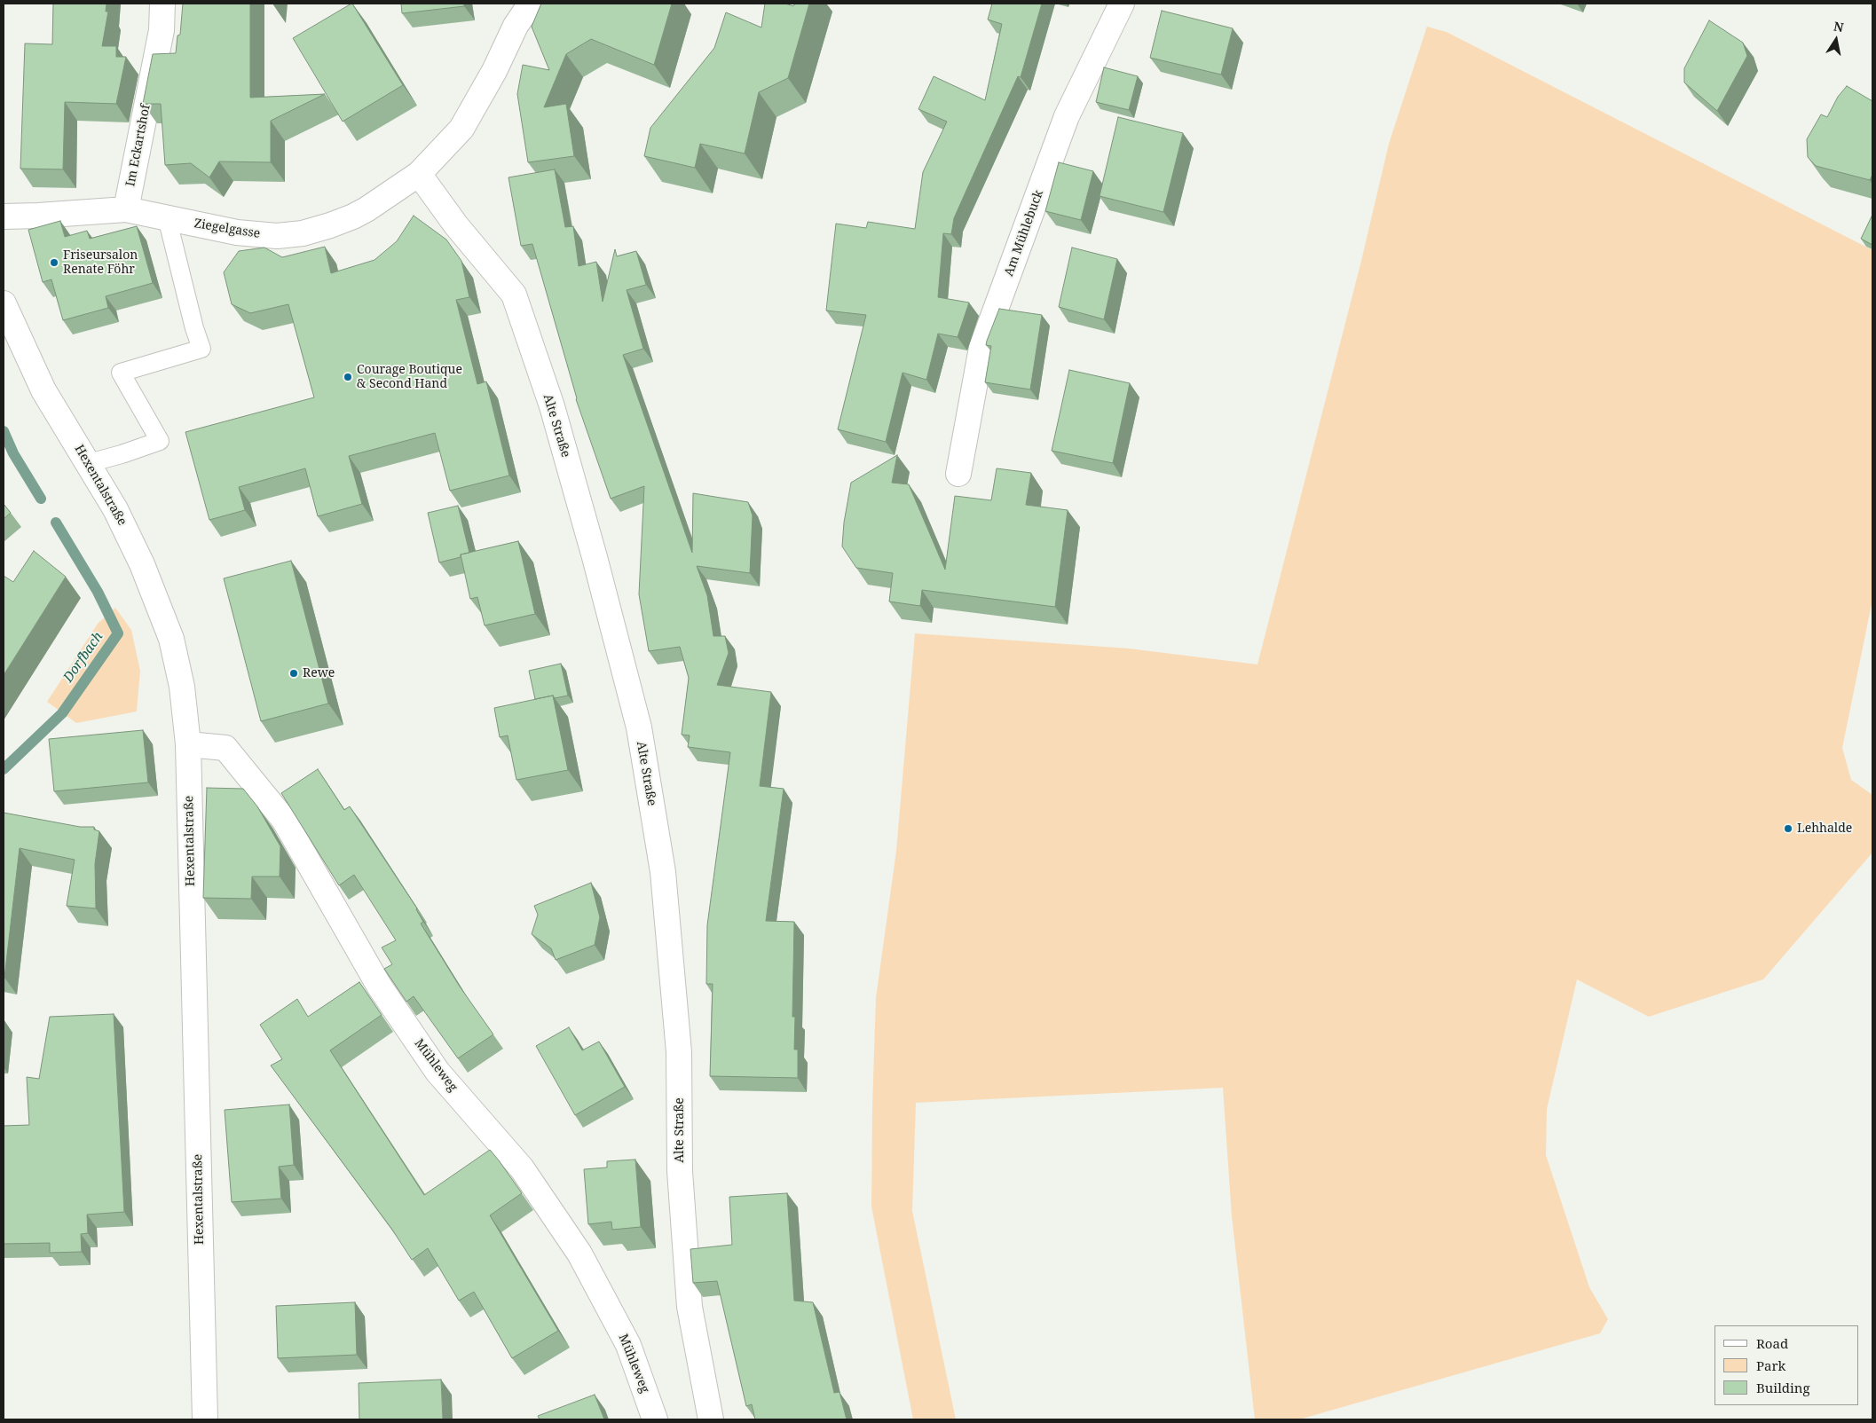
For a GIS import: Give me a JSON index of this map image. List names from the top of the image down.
{
  "streets": {
    "street": [
      "Im Eckartshof",
      "Ziegelgasse",
      "Am Mühlebuck",
      "Alte Straße",
      "Hexentalstraße",
      "Mühleweg"
    ]
  },
  "crossings": [
    ["Im Eckartshof", "Ziegelgasse"],
    ["Ziegelgasse", "Alte Straße"],
    ["Hexentalstraße", "Mühleweg"]
  ],
  "water": ["Dorfbach"],
  "places": [
    "Friseursalon Renate Föhr",
    "Courage Boutique & Second Hand",
    "Rewe",
    "Lehhalde"
  ],
  "legend": ["Road", "Park", "Building"],
  "north": "top"
}
